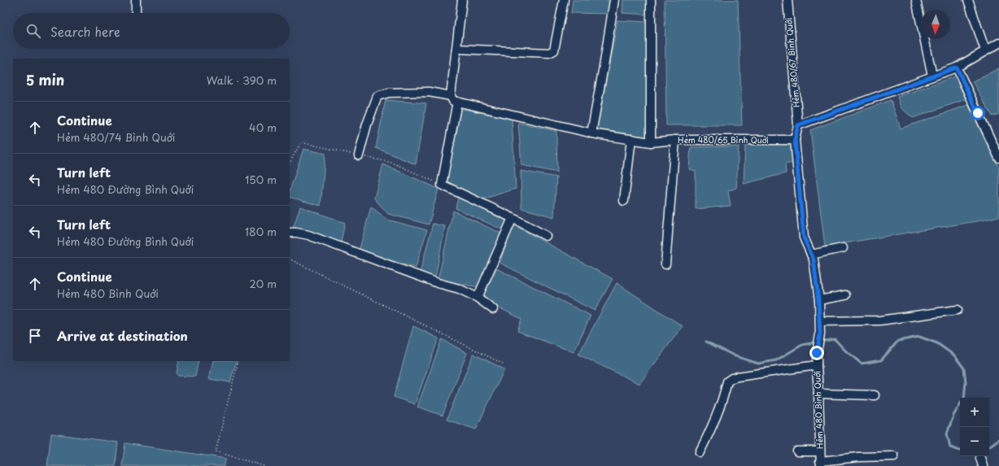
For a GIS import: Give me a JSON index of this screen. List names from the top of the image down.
{
  "streets": {
    "street": ["Hẻm 480/67 Bình Quới", "Hẻm 480/65 Bình Quới", "Hẻm 480 Bình Quới"]
  },
  "crossings": [
    ["Hẻm 480/67 Bình Quới", "Hẻm 480/65 Bình Quới"],
    ["Hẻm 480/67 Bình Quới", "Hẻm 480 Bình Quới"]
  ],
  "north": "bottom",
  "page": {
    "search": "Search here",
    "heading": ["5 min", "Walk · 390 m"],
    "list": [
      ["Continue", "Hẻm 480/74 Bình Quới", "40 m"],
      ["Turn left", "Hẻm 480 Đường Bình Quới", "150 m"],
      ["Turn left", "Hẻm 480 Đường Bình Quới", "180 m"],
      ["Continue", "Hẻm 480 Bình Quới", "20 m"],
      "Arrive at destination"
    ],
    "map_buttons": ["+", "−"]
  }
}
